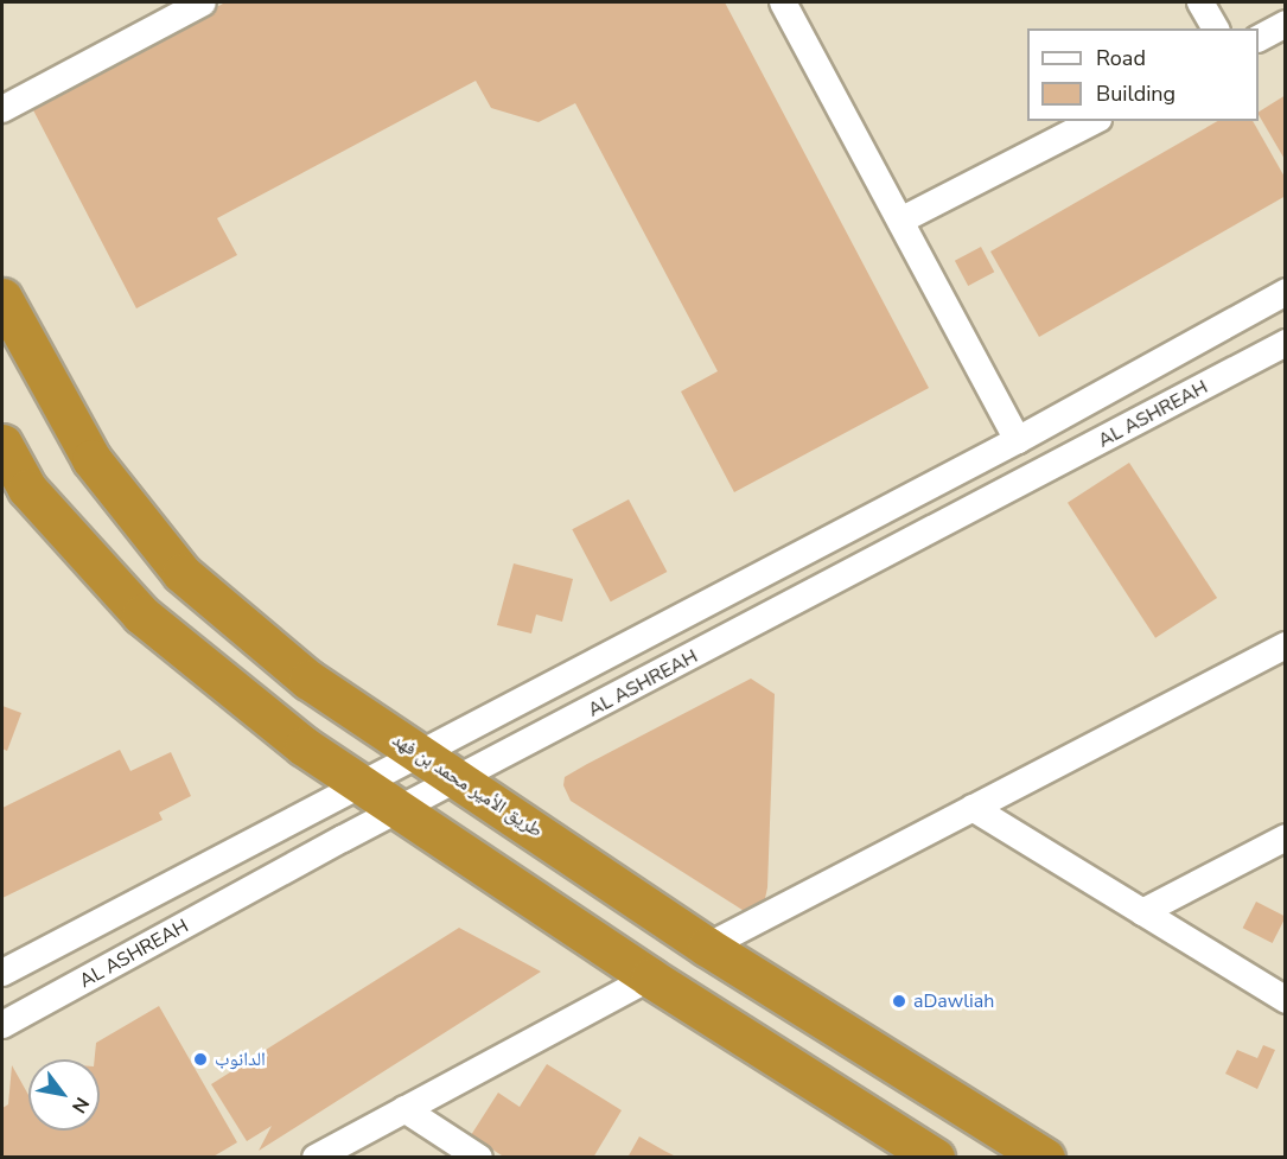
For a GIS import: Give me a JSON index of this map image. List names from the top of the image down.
{
  "streets": {
    "highway": ["طريق الأمير محمد بن فهد"],
    "street": ["AL ASHREAH"]
  },
  "crossings": [
    ["AL ASHREAH", "طريق الأمير محمد بن فهد"]
  ],
  "places": ["aDawliah", "الدانوب"],
  "legend": ["Road", "Building"],
  "north": "bottom right"
}
